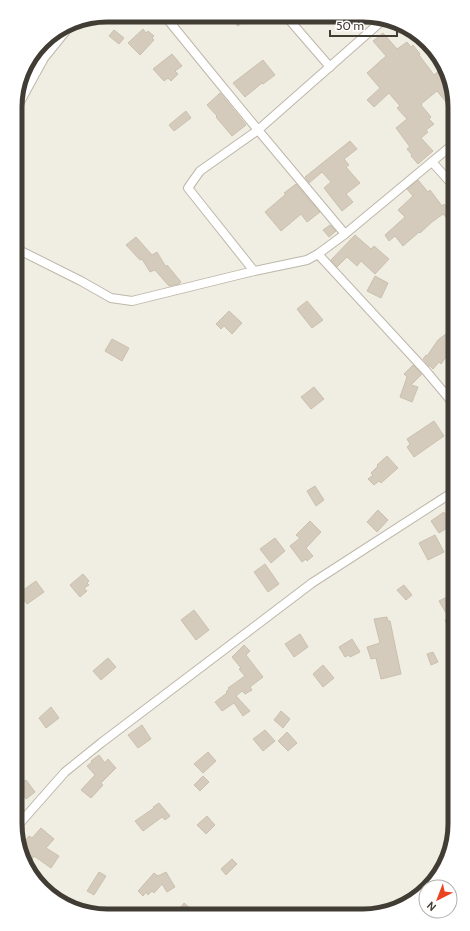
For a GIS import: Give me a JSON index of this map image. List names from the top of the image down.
{
  "scale_bar": "50 m",
  "north": "bottom left"
}
